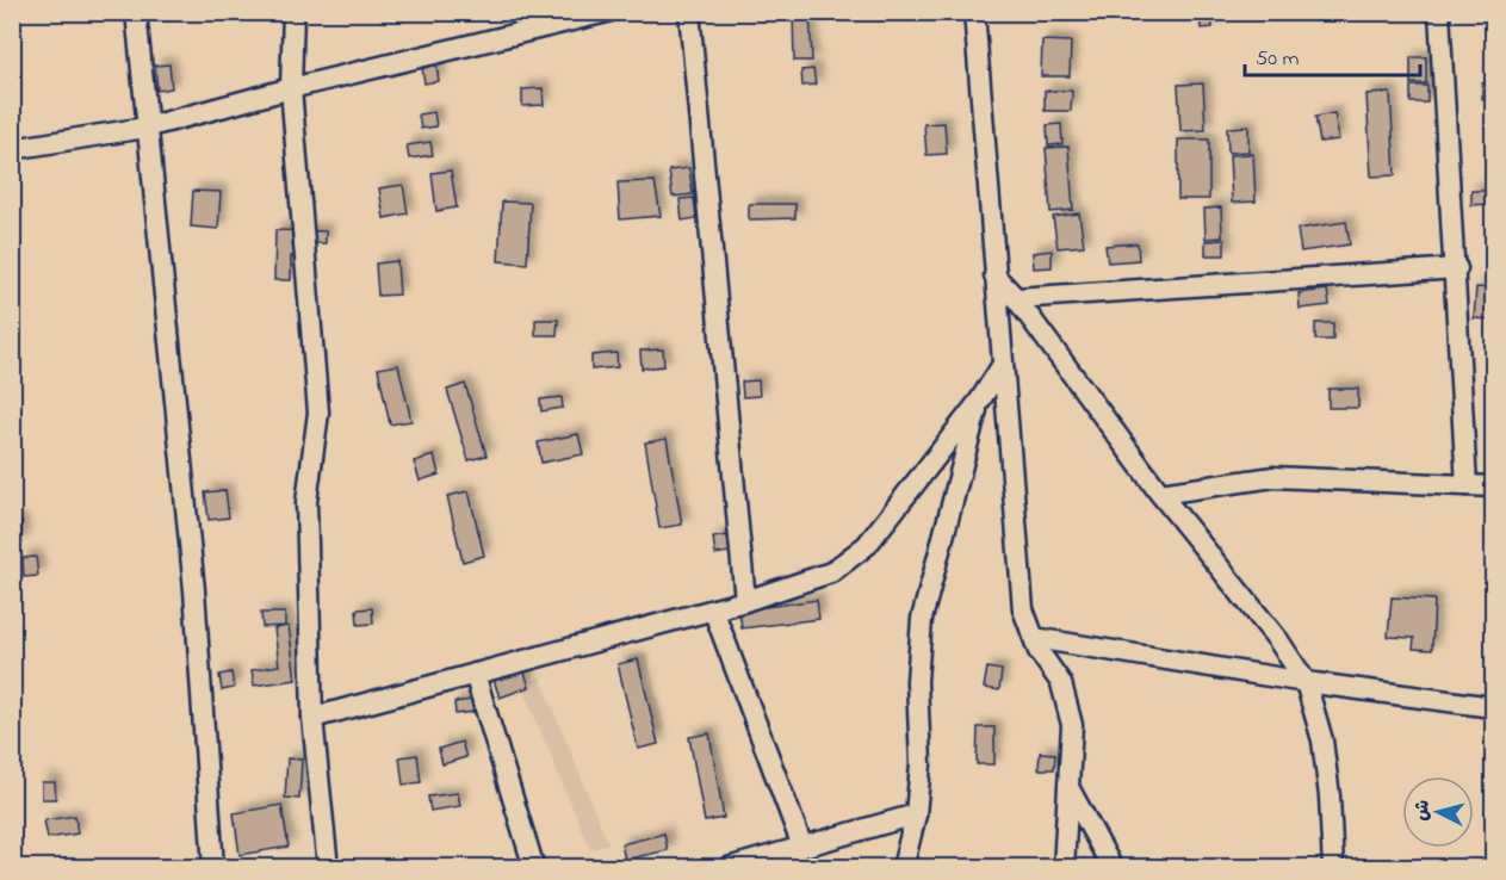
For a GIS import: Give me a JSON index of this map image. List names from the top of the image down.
{
  "scale_bar": "50 m",
  "north": "left"
}
